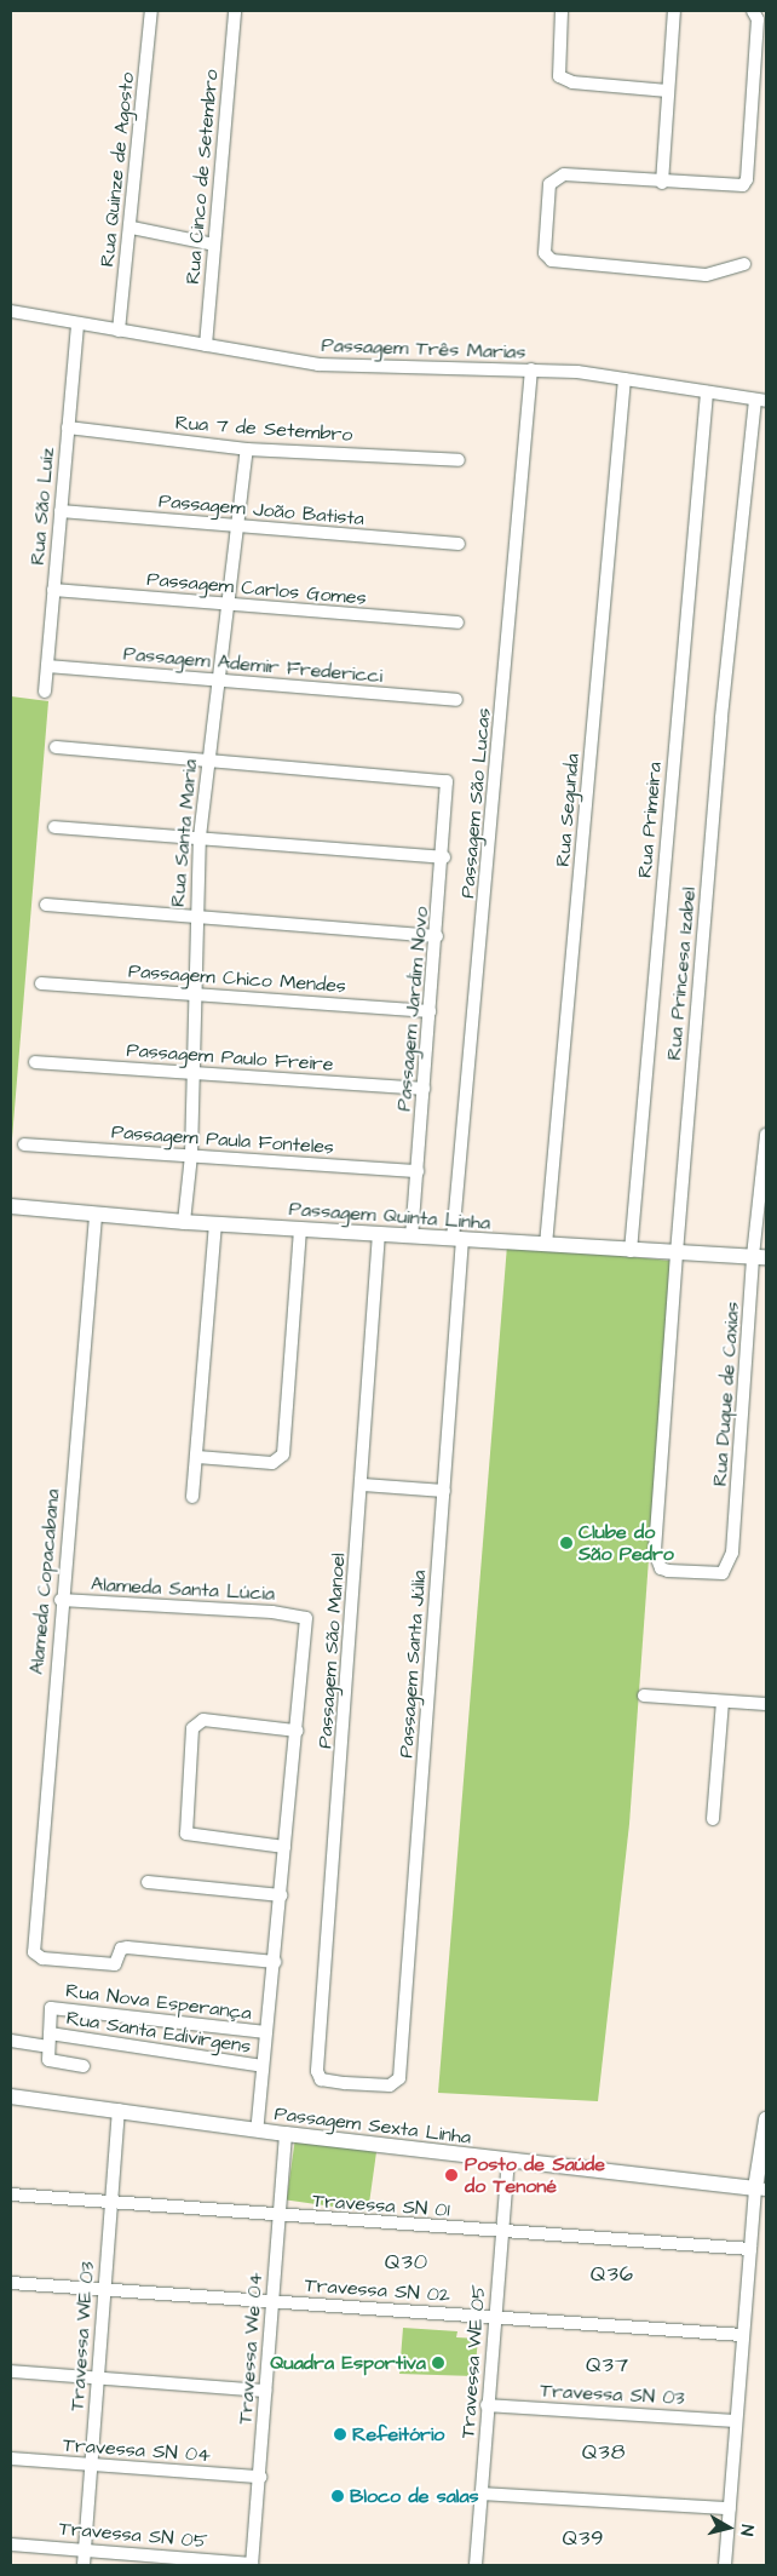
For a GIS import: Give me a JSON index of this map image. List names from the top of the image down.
{
  "streets": {
    "street": [
      "Rua Quinze de Agosto",
      "Rua Cinco de Setembro",
      "Passagem Três Marias",
      "Rua 7 de Setembro",
      "Rua São Luíz",
      "Passagem João Batista",
      "Passagem Carlos Gomes",
      "Passagem Ademir Fredericci",
      "Passagem São Lucas",
      "Rua Segunda",
      "Rua Primeira",
      "Rua Santa Maria",
      "Rua Princesa Izabel",
      "Passagem Chico Mendes",
      "Passagem Jardim Novo",
      "Passagem Paulo Freire",
      "Passagem Paula Fonteles",
      "Passagem Quinta Linha",
      "Rua Duque de Caxias",
      "Alameda Copacabana",
      "Alameda Santa Lúcia",
      "Passagem São Manoel",
      "Passagem Santa Júlia",
      "Rua Nova Esperança",
      "Rua Santa Edivirgens",
      "Passagem Sexta Linha",
      "Travessa SN 01",
      "Travessa SN 02",
      "Travessa WE 03",
      "Travessa We 04",
      "Travessa WE 05",
      "Travessa SN 03",
      "Travessa SN 04",
      "Travessa SN 05"
    ]
  },
  "crossings": [
    ["Rua Quinze de Agosto", "Passagem Três Marias"],
    ["Rua Cinco de Setembro", "Passagem Três Marias"],
    ["Passagem Três Marias", "Rua São Luíz"],
    ["Passagem Três Marias", "Passagem São Lucas"],
    ["Passagem Três Marias", "Rua Segunda"],
    ["Passagem Três Marias", "Rua Primeira"],
    ["Passagem Três Marias", "Rua Princesa Izabel"],
    ["Rua 7 de Setembro", "Rua São Luíz"],
    ["Rua 7 de Setembro", "Rua Santa Maria"],
    ["Rua São Luíz", "Passagem João Batista"],
    ["Rua São Luíz", "Passagem Carlos Gomes"],
    ["Rua São Luíz", "Passagem Ademir Fredericci"],
    ["Passagem João Batista", "Rua Santa Maria"],
    ["Passagem Carlos Gomes", "Rua Santa Maria"],
    ["Passagem Ademir Fredericci", "Rua Santa Maria"],
    ["Passagem São Lucas", "Passagem Quinta Linha"],
    ["Passagem São Lucas", "Passagem Santa Júlia"],
    ["Rua Segunda", "Passagem Quinta Linha"],
    ["Rua Primeira", "Passagem Quinta Linha"],
    ["Rua Santa Maria", "Passagem Chico Mendes"],
    ["Rua Santa Maria", "Passagem Jardim Novo"],
    ["Rua Santa Maria", "Passagem Paulo Freire"],
    ["Rua Santa Maria", "Passagem Paula Fonteles"],
    ["Rua Santa Maria", "Passagem Quinta Linha"],
    ["Rua Princesa Izabel", "Passagem Quinta Linha"],
    ["Rua Princesa Izabel", "Rua Duque de Caxias"],
    ["Passagem Chico Mendes", "Passagem Jardim Novo"],
    ["Passagem Jardim Novo", "Passagem Paulo Freire"],
    ["Passagem Jardim Novo", "Passagem Paula Fonteles"],
    ["Passagem Jardim Novo", "Passagem Quinta Linha"],
    ["Passagem Quinta Linha", "Rua Duque de Caxias"],
    ["Passagem Quinta Linha", "Alameda Copacabana"],
    ["Passagem Quinta Linha", "Passagem São Manoel"],
    ["Passagem Quinta Linha", "Passagem Santa Júlia"],
    ["Alameda Copacabana", "Alameda Santa Lúcia"],
    ["Passagem São Manoel", "Passagem Santa Júlia"],
    ["Rua Nova Esperança", "Rua Santa Edivirgens"],
    ["Passagem Sexta Linha", "Travessa WE 03"],
    ["Passagem Sexta Linha", "Travessa We 04"],
    ["Passagem Sexta Linha", "Travessa WE 05"],
    ["Travessa SN 01", "Travessa WE 03"],
    ["Travessa SN 01", "Travessa We 04"],
    ["Travessa SN 01", "Travessa WE 05"],
    ["Travessa SN 02", "Travessa WE 03"],
    ["Travessa SN 02", "Travessa We 04"],
    ["Travessa SN 02", "Travessa WE 05"],
    ["Travessa WE 03", "Travessa SN 04"],
    ["Travessa WE 03", "Travessa SN 05"],
    ["Travessa We 04", "Travessa SN 04"],
    ["Travessa We 04", "Travessa SN 05"],
    ["Travessa WE 05", "Travessa SN 03"]
  ],
  "districts": [
    "Q30",
    "Q36",
    "Q37",
    "Q38",
    "Q39"
  ],
  "places": [
    "Clube do São Pedro",
    "Posto de Saúde do Tenoné",
    "Quadra Esportiva",
    "Refeitório",
    "Bloco de salas"
  ],
  "north": "right"
}
